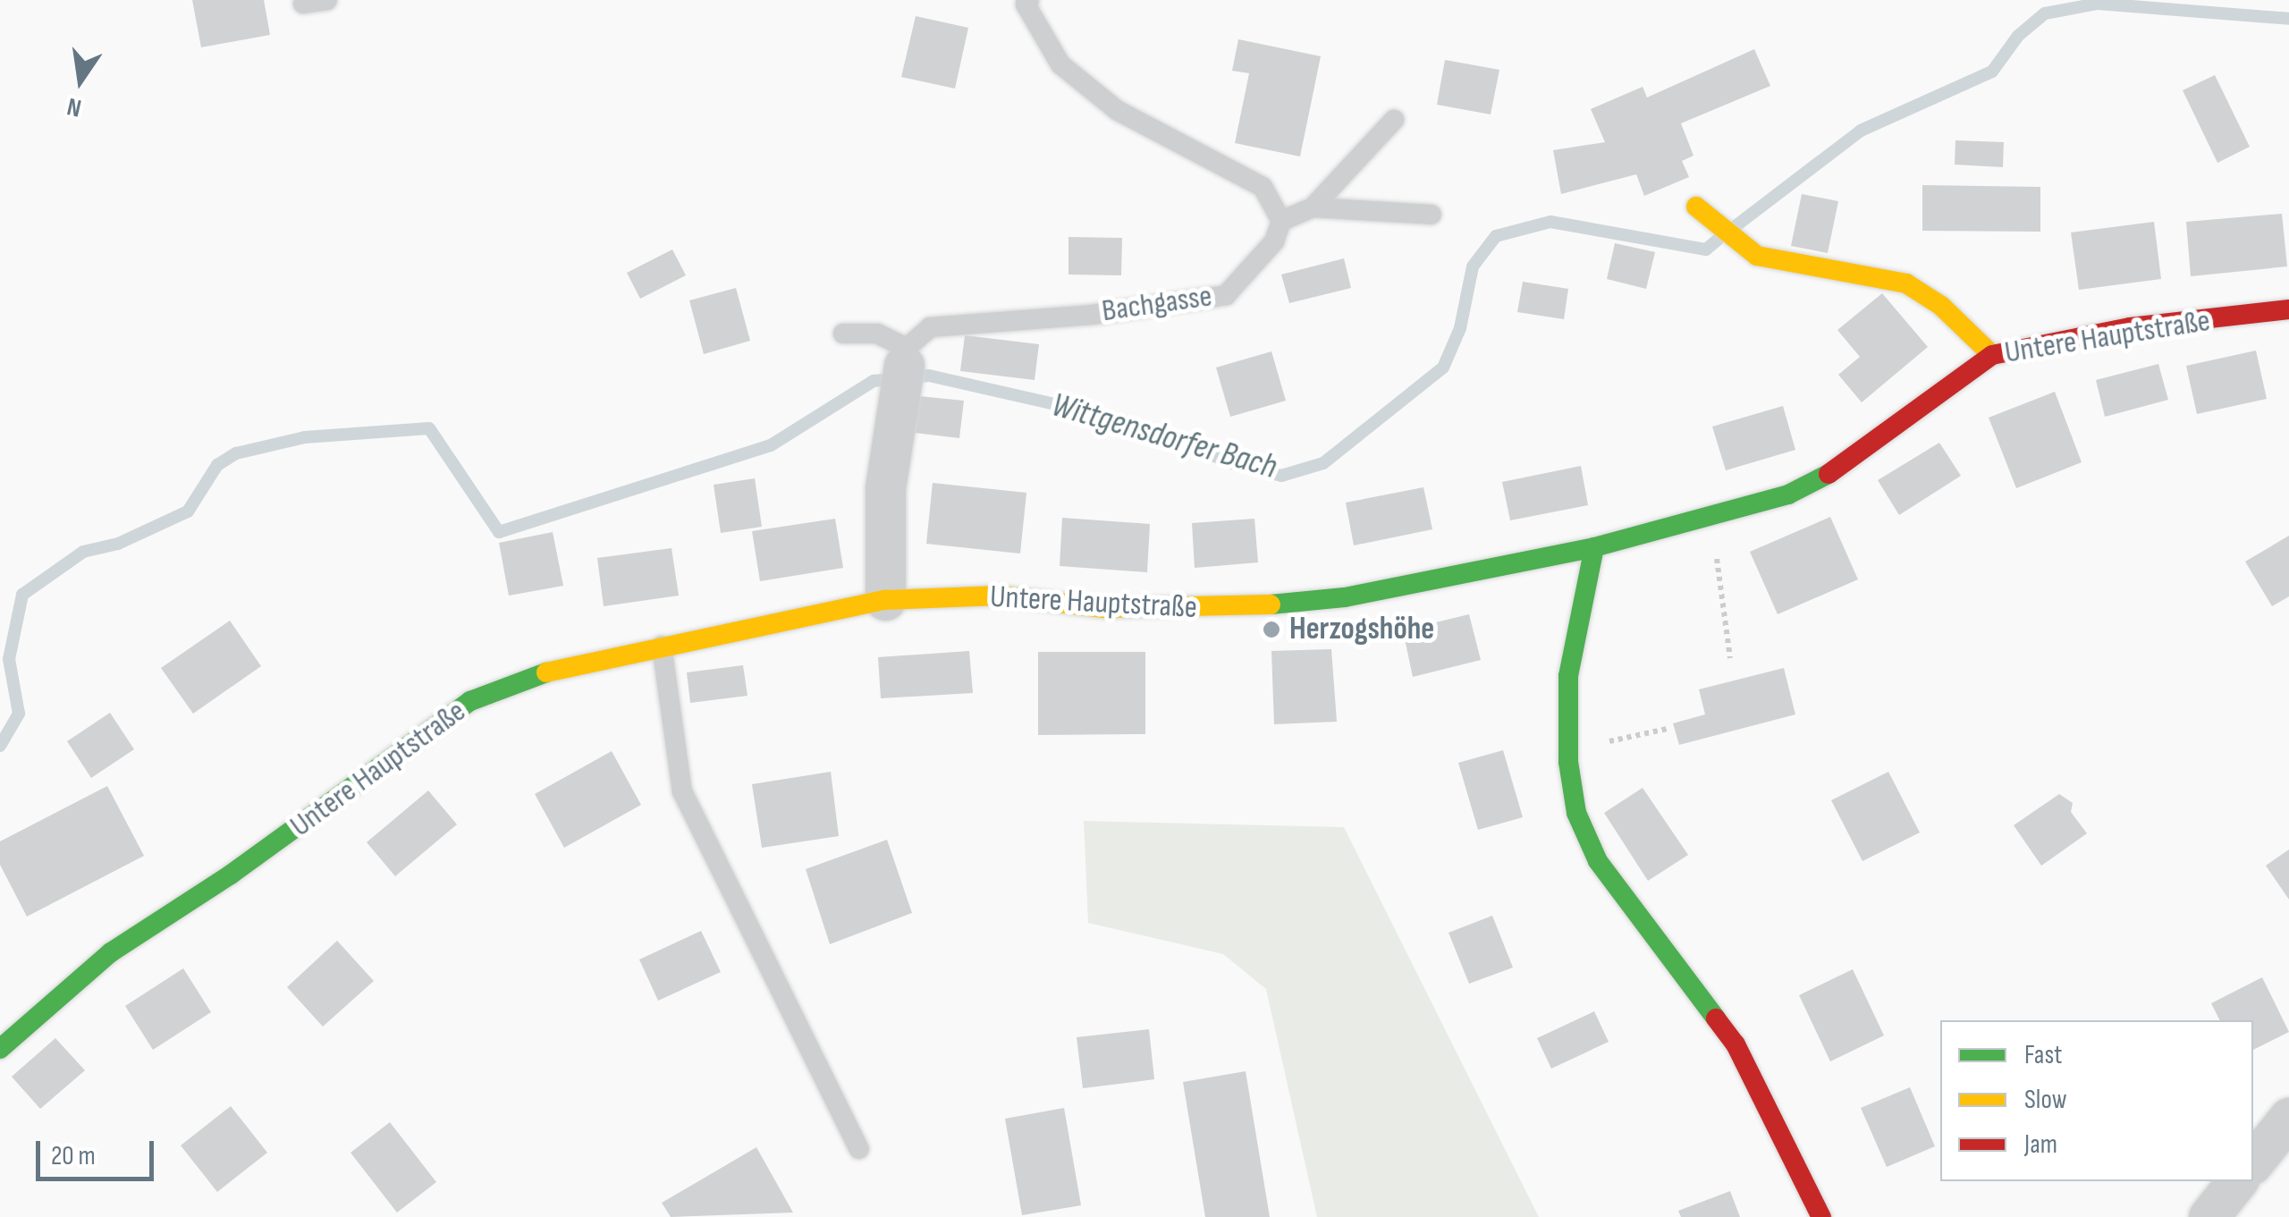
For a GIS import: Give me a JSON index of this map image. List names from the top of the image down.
{
  "streets": {
    "street": ["Untere Hauptstraße"],
    "lane": ["Bachgasse"]
  },
  "water": ["Wittgensdorfer Bach"],
  "places": ["Herzogshöhe"],
  "legend": ["Fast", "Slow", "Jam"],
  "scale_bar": "20 m",
  "north": "bottom"
}
